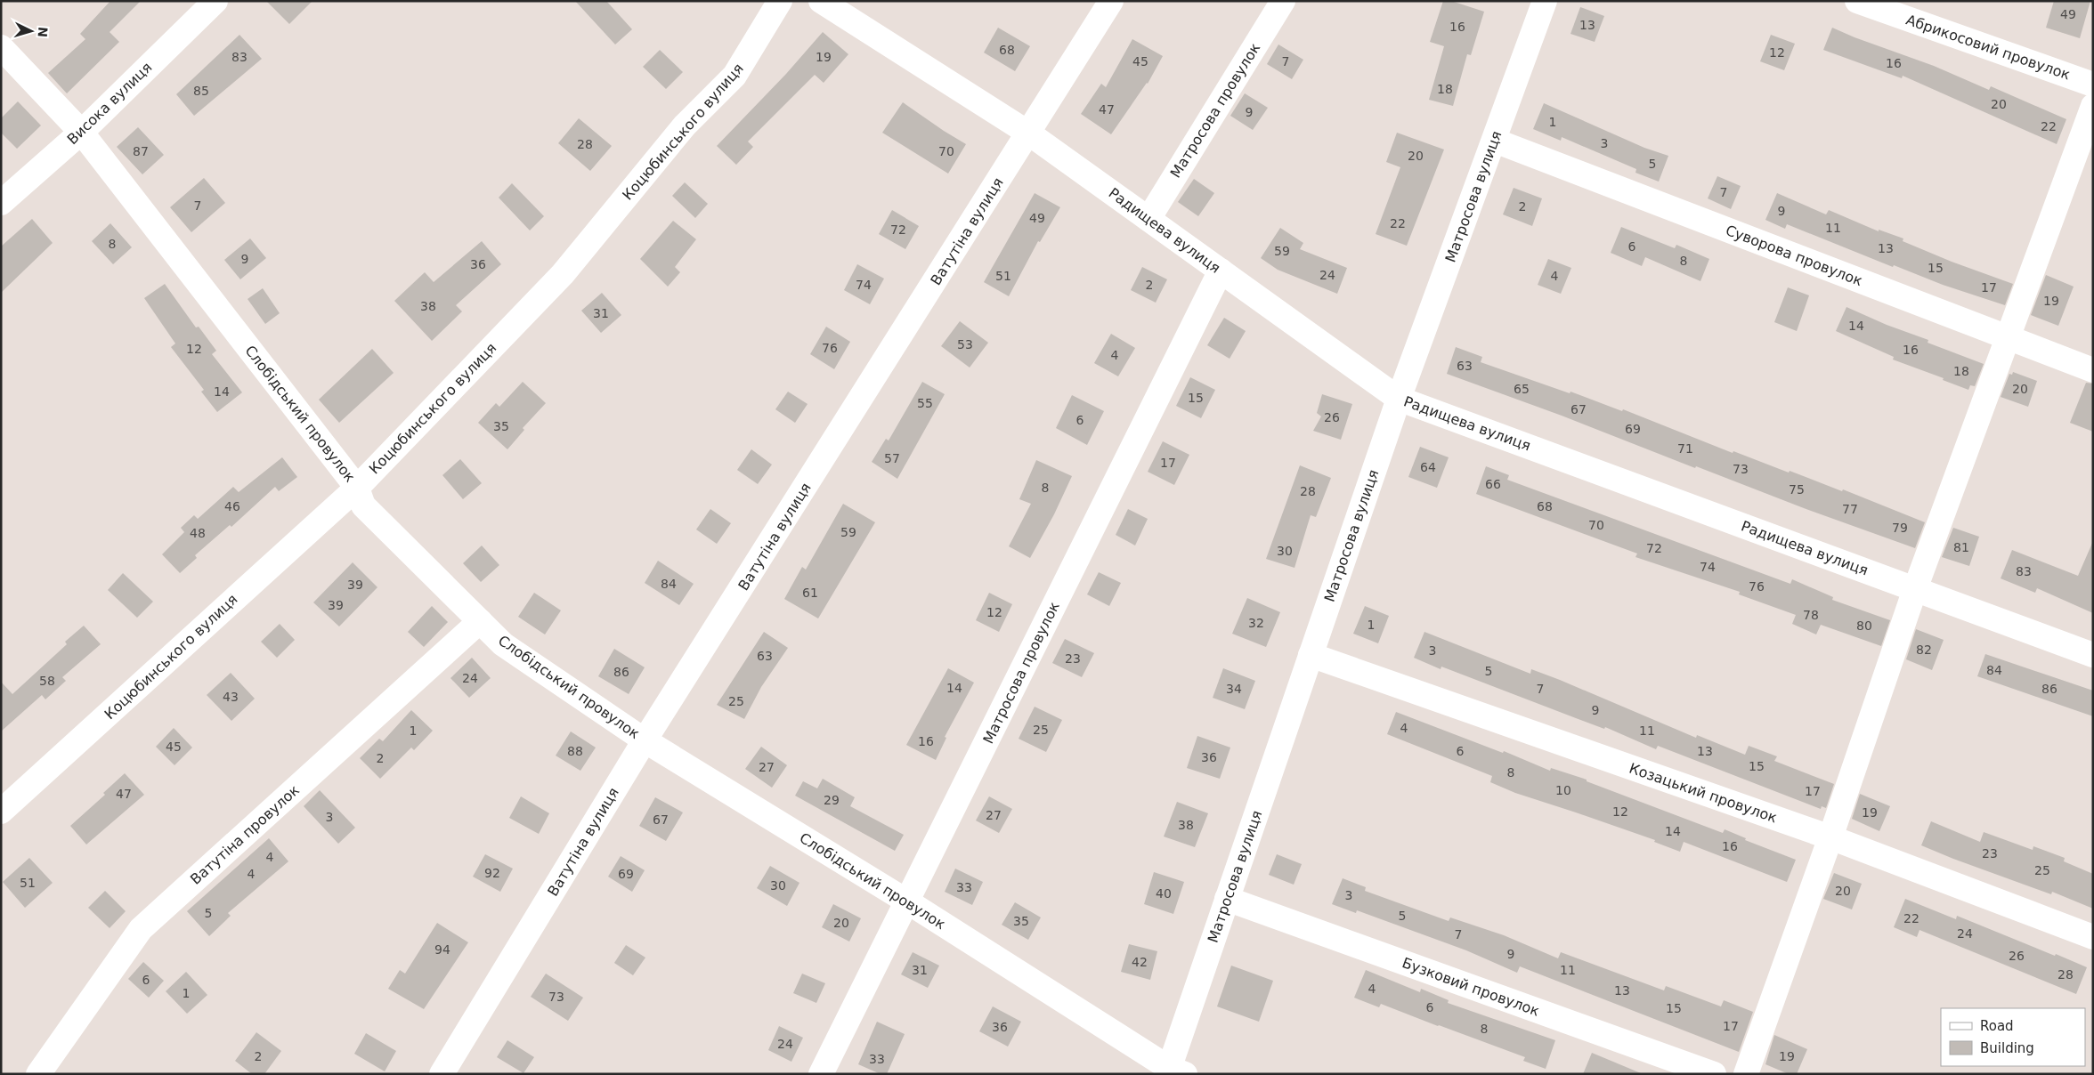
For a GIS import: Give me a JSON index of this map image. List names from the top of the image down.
{
  "streets": {
    "street": [
      "Абрикосовий провулок",
      "Висока вулиця",
      "Матросова провулок",
      "Коцюбинського вулиця",
      "Матросова вулиця",
      "Радищева вулиця",
      "Ватутіна вулиця",
      "Суворова провулок",
      "Слобідський провулок",
      "Козацький провулок",
      "Ватутіна провулок",
      "Бузковий провулок"
    ]
  },
  "crossings": [
    ["Висока вулиця", "Слобідський провулок"],
    ["Матросова провулок", "Радищева вулиця"],
    ["Матросова провулок", "Слобідський провулок"],
    ["Коцюбинського вулиця", "Слобідський провулок"],
    ["Матросова вулиця", "Радищева вулиця"],
    ["Матросова вулиця", "Суворова провулок"],
    ["Матросова вулиця", "Слобідський провулок"],
    ["Матросова вулиця", "Козацький провулок"],
    ["Матросова вулиця", "Бузковий провулок"],
    ["Радищева вулиця", "Ватутіна вулиця"],
    ["Ватутіна вулиця", "Слобідський провулок"],
    ["Слобідський провулок", "Ватутіна провулок"]
  ],
  "house_numbers": [
    "49",
    "13",
    "16",
    "68",
    "12",
    "83",
    "19",
    "45",
    "7",
    "16",
    "18",
    "85",
    "20",
    "47",
    "9",
    "1",
    "22",
    "3",
    "28",
    "87",
    "70",
    "20",
    "5",
    "7",
    "7",
    "2",
    "9",
    "49",
    "22",
    "11",
    "72",
    "8",
    "6",
    "13",
    "59",
    "9",
    "8",
    "36",
    "15",
    "24",
    "51",
    "4",
    "74",
    "2",
    "17",
    "19",
    "38",
    "31",
    "14",
    "53",
    "76",
    "12",
    "16",
    "4",
    "63",
    "18",
    "65",
    "20",
    "14",
    "15",
    "55",
    "67",
    "26",
    "6",
    "35",
    "69",
    "71",
    "57",
    "17",
    "64",
    "73",
    "66",
    "8",
    "75",
    "28",
    "46",
    "68",
    "77",
    "70",
    "79",
    "59",
    "48",
    "81",
    "72",
    "30",
    "74",
    "83",
    "84",
    "39",
    "76",
    "61",
    "39",
    "12",
    "78",
    "32",
    "1",
    "80",
    "82",
    "3",
    "63",
    "23",
    "84",
    "5",
    "86",
    "24",
    "58",
    "14",
    "34",
    "7",
    "86",
    "43",
    "25",
    "9",
    "4",
    "25",
    "1",
    "11",
    "16",
    "45",
    "88",
    "6",
    "13",
    "36",
    "2",
    "15",
    "27",
    "8",
    "10",
    "17",
    "47",
    "29",
    "12",
    "19",
    "27",
    "3",
    "67",
    "38",
    "14",
    "16",
    "23",
    "4",
    "25",
    "92",
    "4",
    "69",
    "51",
    "30",
    "33",
    "20",
    "40",
    "3",
    "5",
    "5",
    "22",
    "35",
    "20",
    "24",
    "7",
    "94",
    "9",
    "26",
    "42",
    "31",
    "11",
    "28",
    "6",
    "4",
    "13",
    "1",
    "73",
    "6",
    "15",
    "17",
    "36",
    "8",
    "24",
    "2",
    "19",
    "33"
  ],
  "legend": ["Road", "Building"],
  "north": "right"
}
